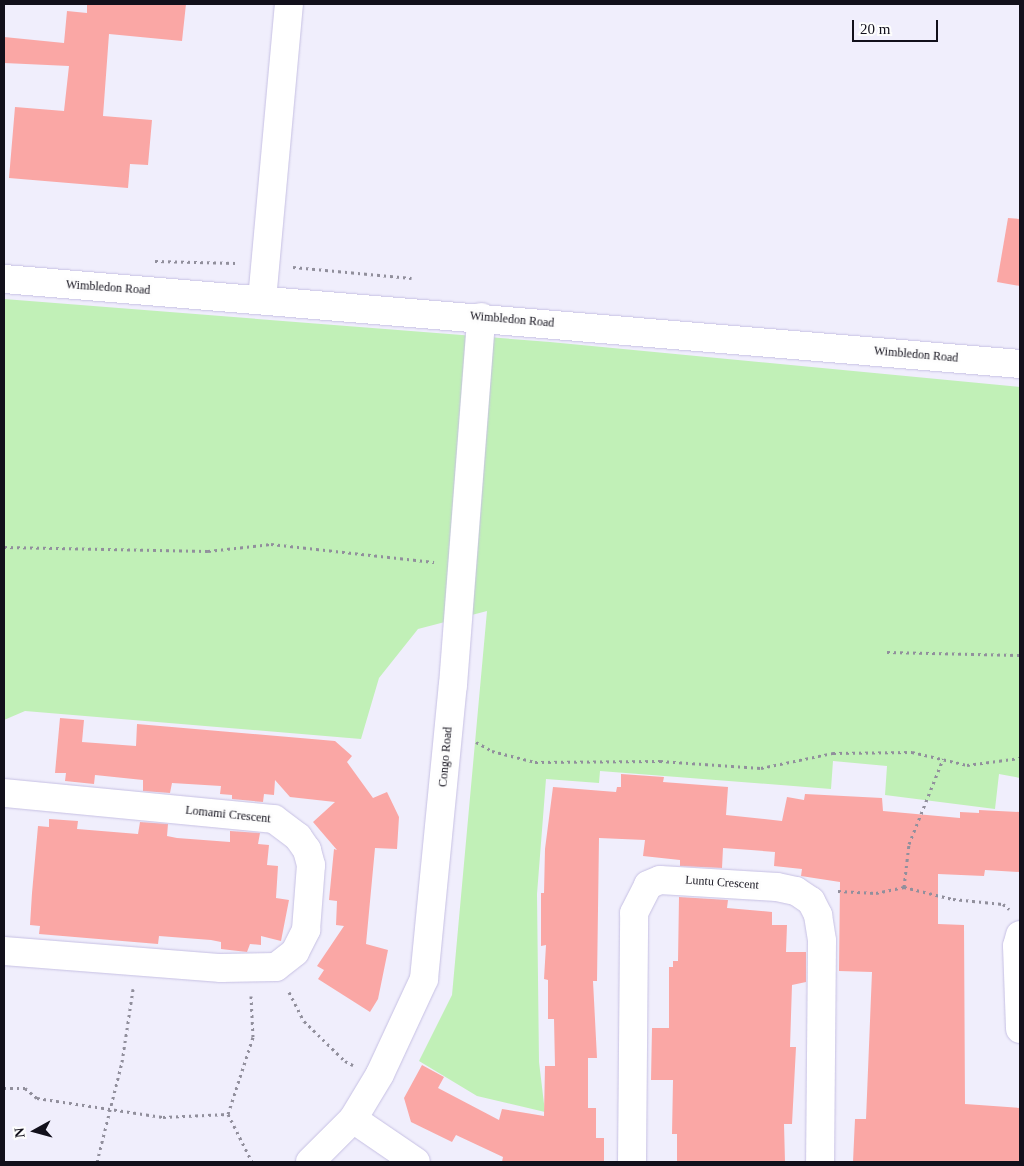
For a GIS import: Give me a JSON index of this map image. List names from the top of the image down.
{
  "streets": {
    "street": [
      "Wimbledon Road",
      "Congo Road",
      "Lomami Crescent",
      "Luntu Crescent"
    ]
  },
  "crossings": [
    ["Wimbledon Road", "Congo Road"]
  ],
  "scale_bar": "20 m",
  "north": "left"
}
